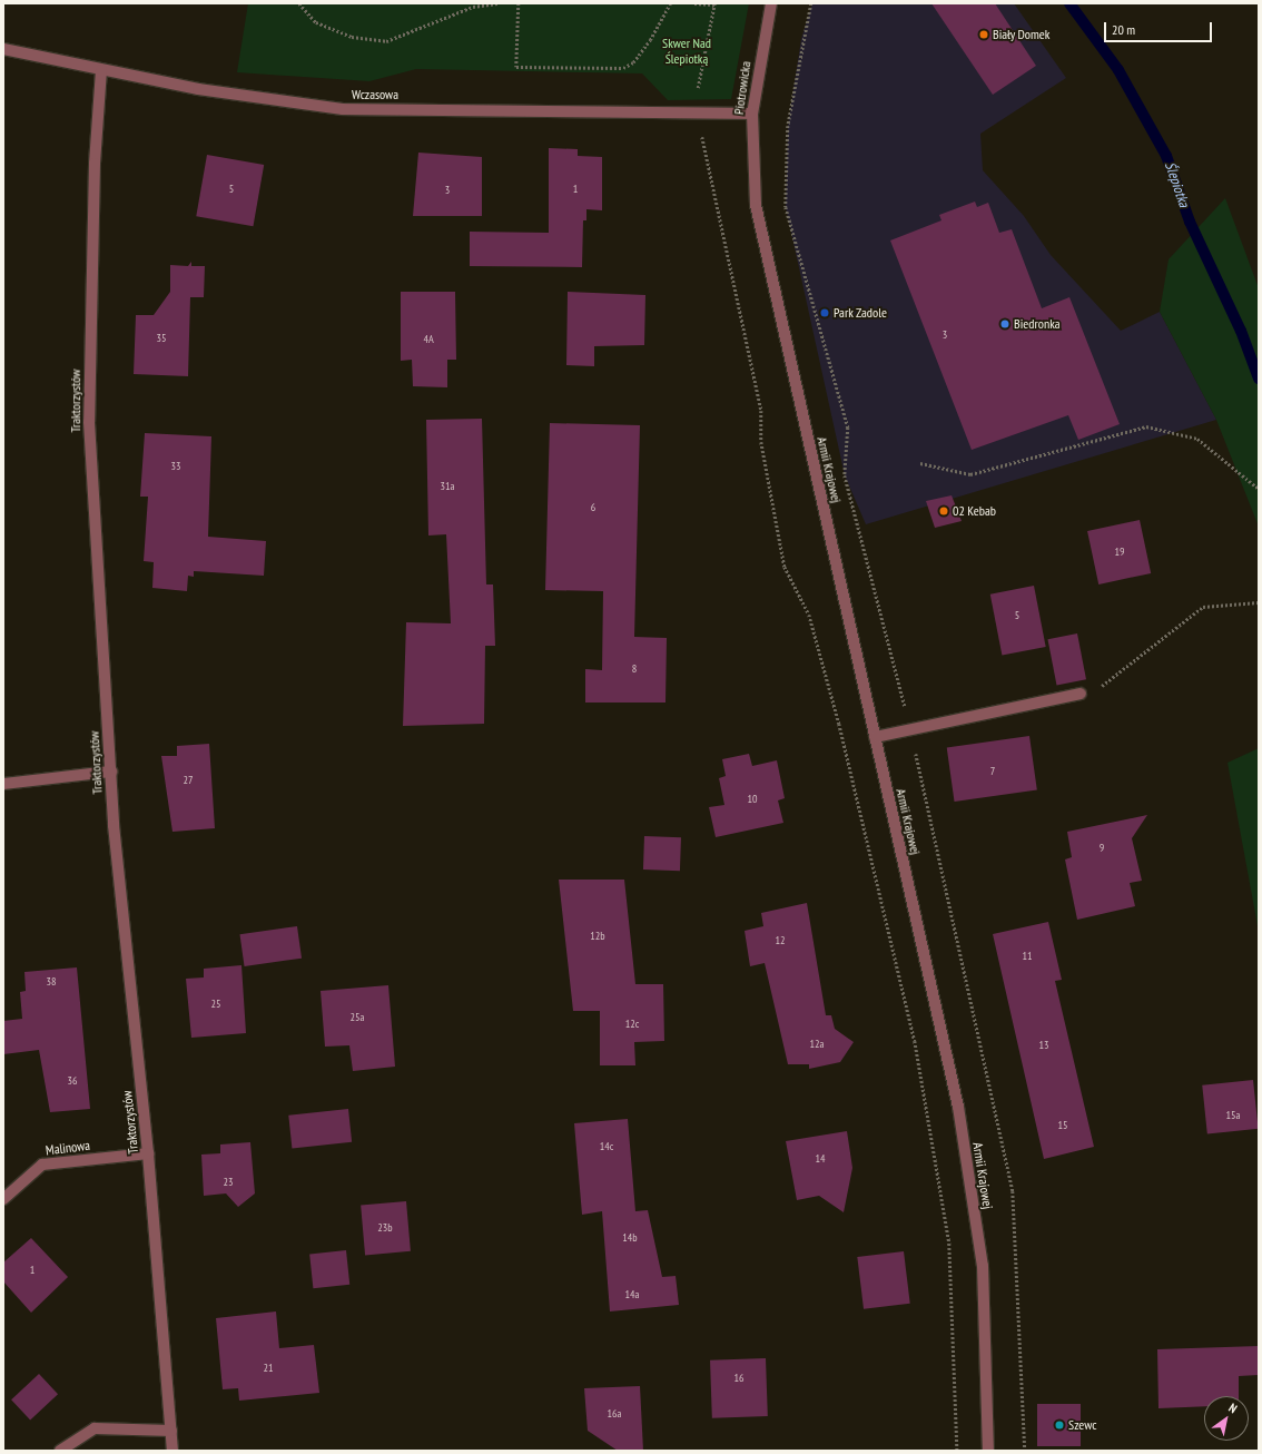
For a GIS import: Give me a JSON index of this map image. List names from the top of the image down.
{
  "streets": {
    "street": [
      "Piotrowicka",
      "Wczasowa",
      "Traktorzystów",
      "Armii Krajowej",
      "Malinowa"
    ]
  },
  "crossings": [
    ["Piotrowicka", "Wczasowa"],
    ["Piotrowicka", "Armii Krajowej"],
    ["Wczasowa", "Traktorzystów"],
    ["Traktorzystów", "Malinowa"]
  ],
  "water": ["Ślepiotka"],
  "parks": ["Skwer Nad Ślepiotką"],
  "places": [
    "Biały Domek",
    "Park Zadole",
    "Biedronka",
    "02 Kebab",
    "Szewc"
  ],
  "house_numbers": [
    "5",
    "1",
    "3",
    "3",
    "35",
    "4A",
    "33",
    "31a",
    "6",
    "19",
    "5",
    "8",
    "7",
    "27",
    "10",
    "9",
    "12b",
    "12",
    "11",
    "38",
    "25",
    "25a",
    "12c",
    "12a",
    "13",
    "36",
    "15a",
    "15",
    "14c",
    "14",
    "23",
    "23b",
    "14b",
    "1",
    "14a",
    "21",
    "16",
    "16a"
  ],
  "scale_bar": "20 m",
  "north": "top right"
}
